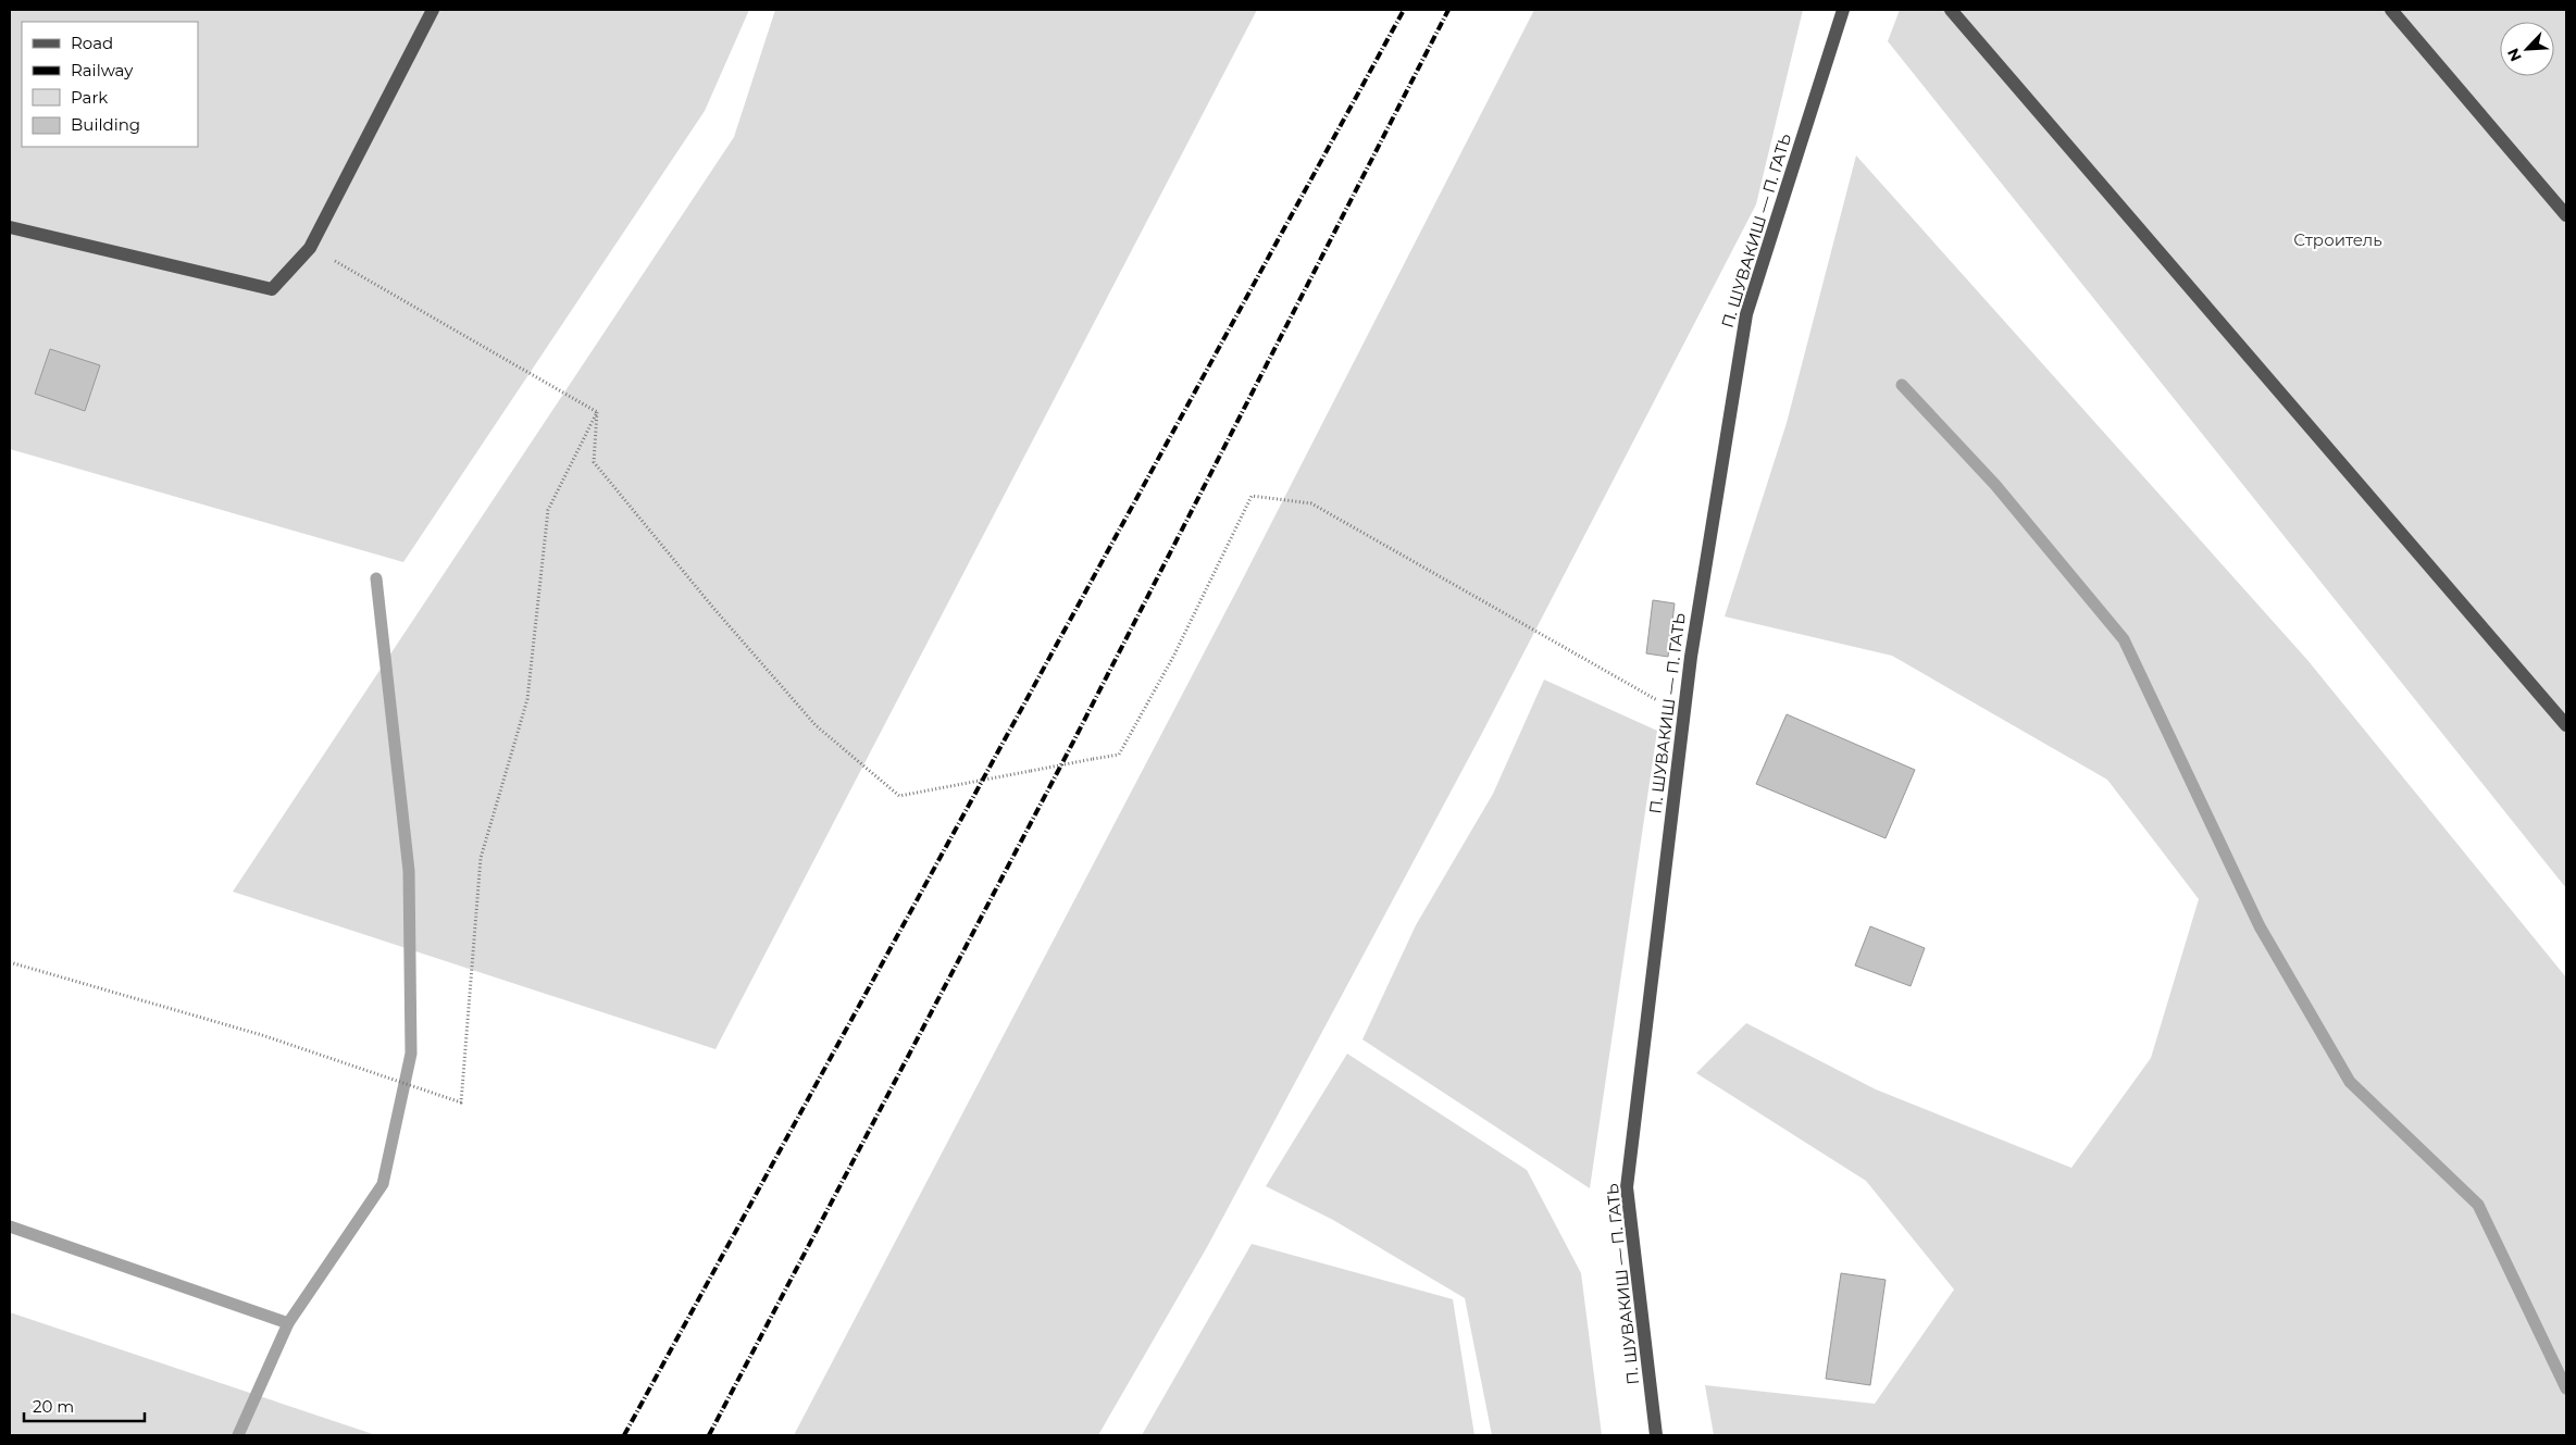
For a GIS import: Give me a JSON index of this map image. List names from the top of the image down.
{
  "streets": {
    "street": ["П. ШУВАКИШ — П. ГАТЬ"]
  },
  "parks": ["Строитель"],
  "legend": [
    "Road",
    "Railway",
    "Park",
    "Building"
  ],
  "scale_bar": "20 m",
  "north": "bottom left"
}
